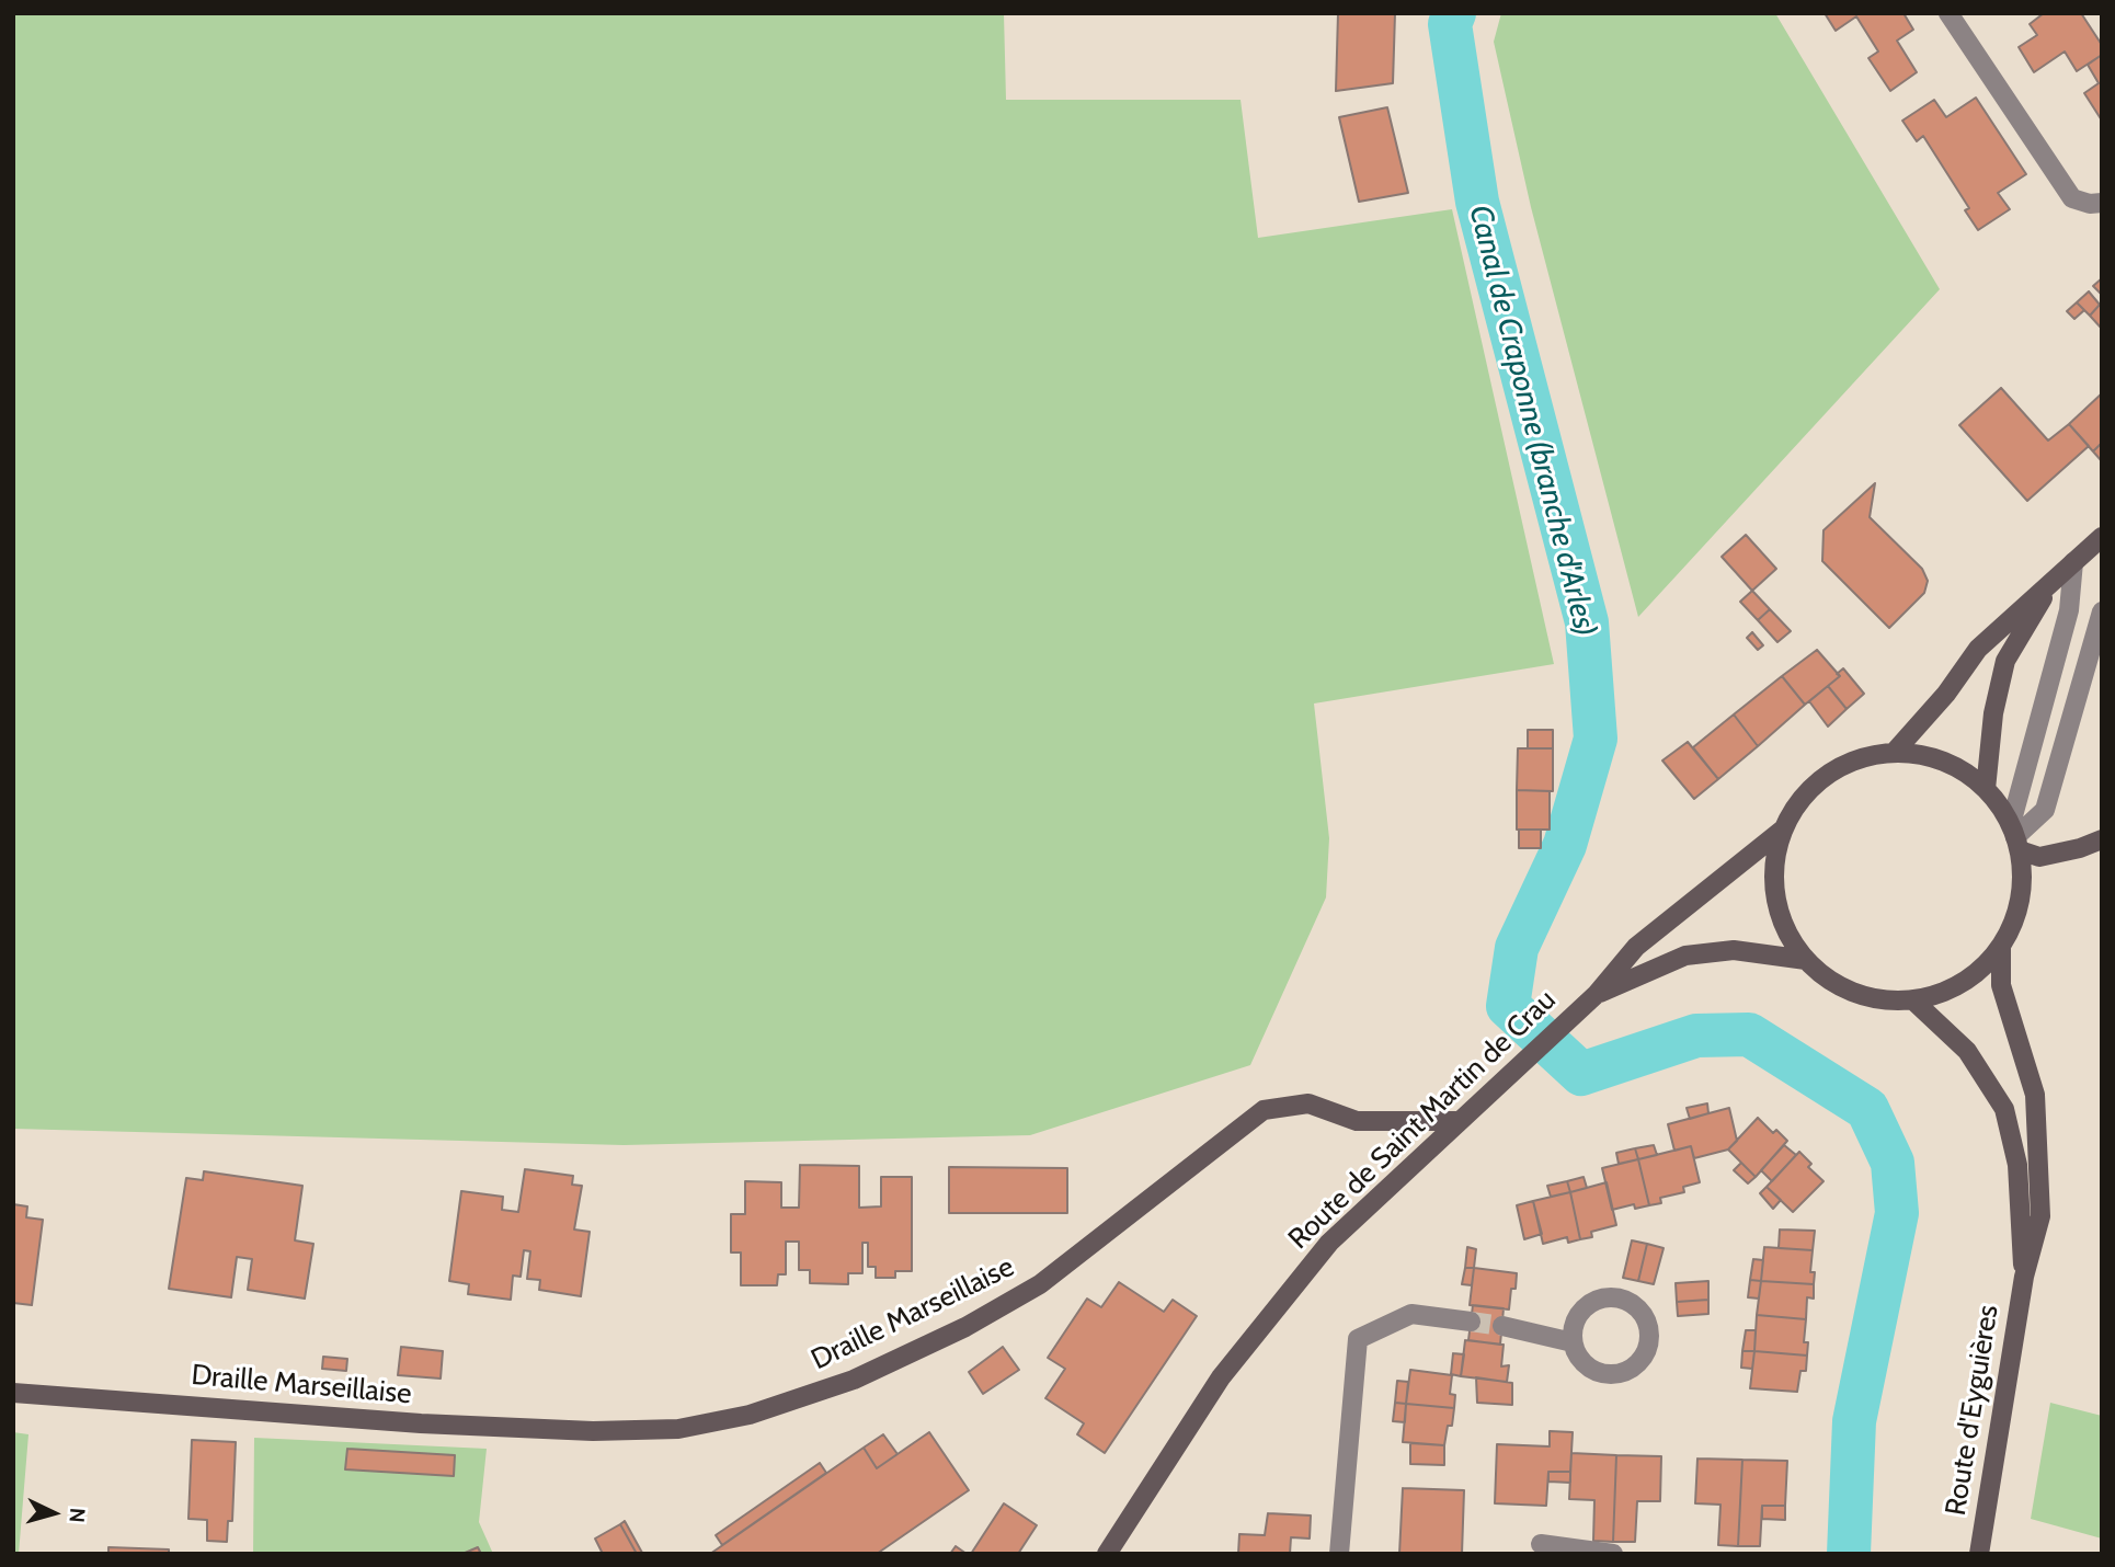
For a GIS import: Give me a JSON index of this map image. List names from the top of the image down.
{
  "streets": {
    "main road": ["Route de Saint Martin de Crau", "Draille Marseillaise", "Route d'Eyguières"]
  },
  "crossings": [
    ["Route de Saint Martin de Crau", "Draille Marseillaise"],
    ["Route de Saint Martin de Crau", "Route d'Eyguières"]
  ],
  "water": ["Canal de Craponne (branche d'Arles)"],
  "north": "right"
}
